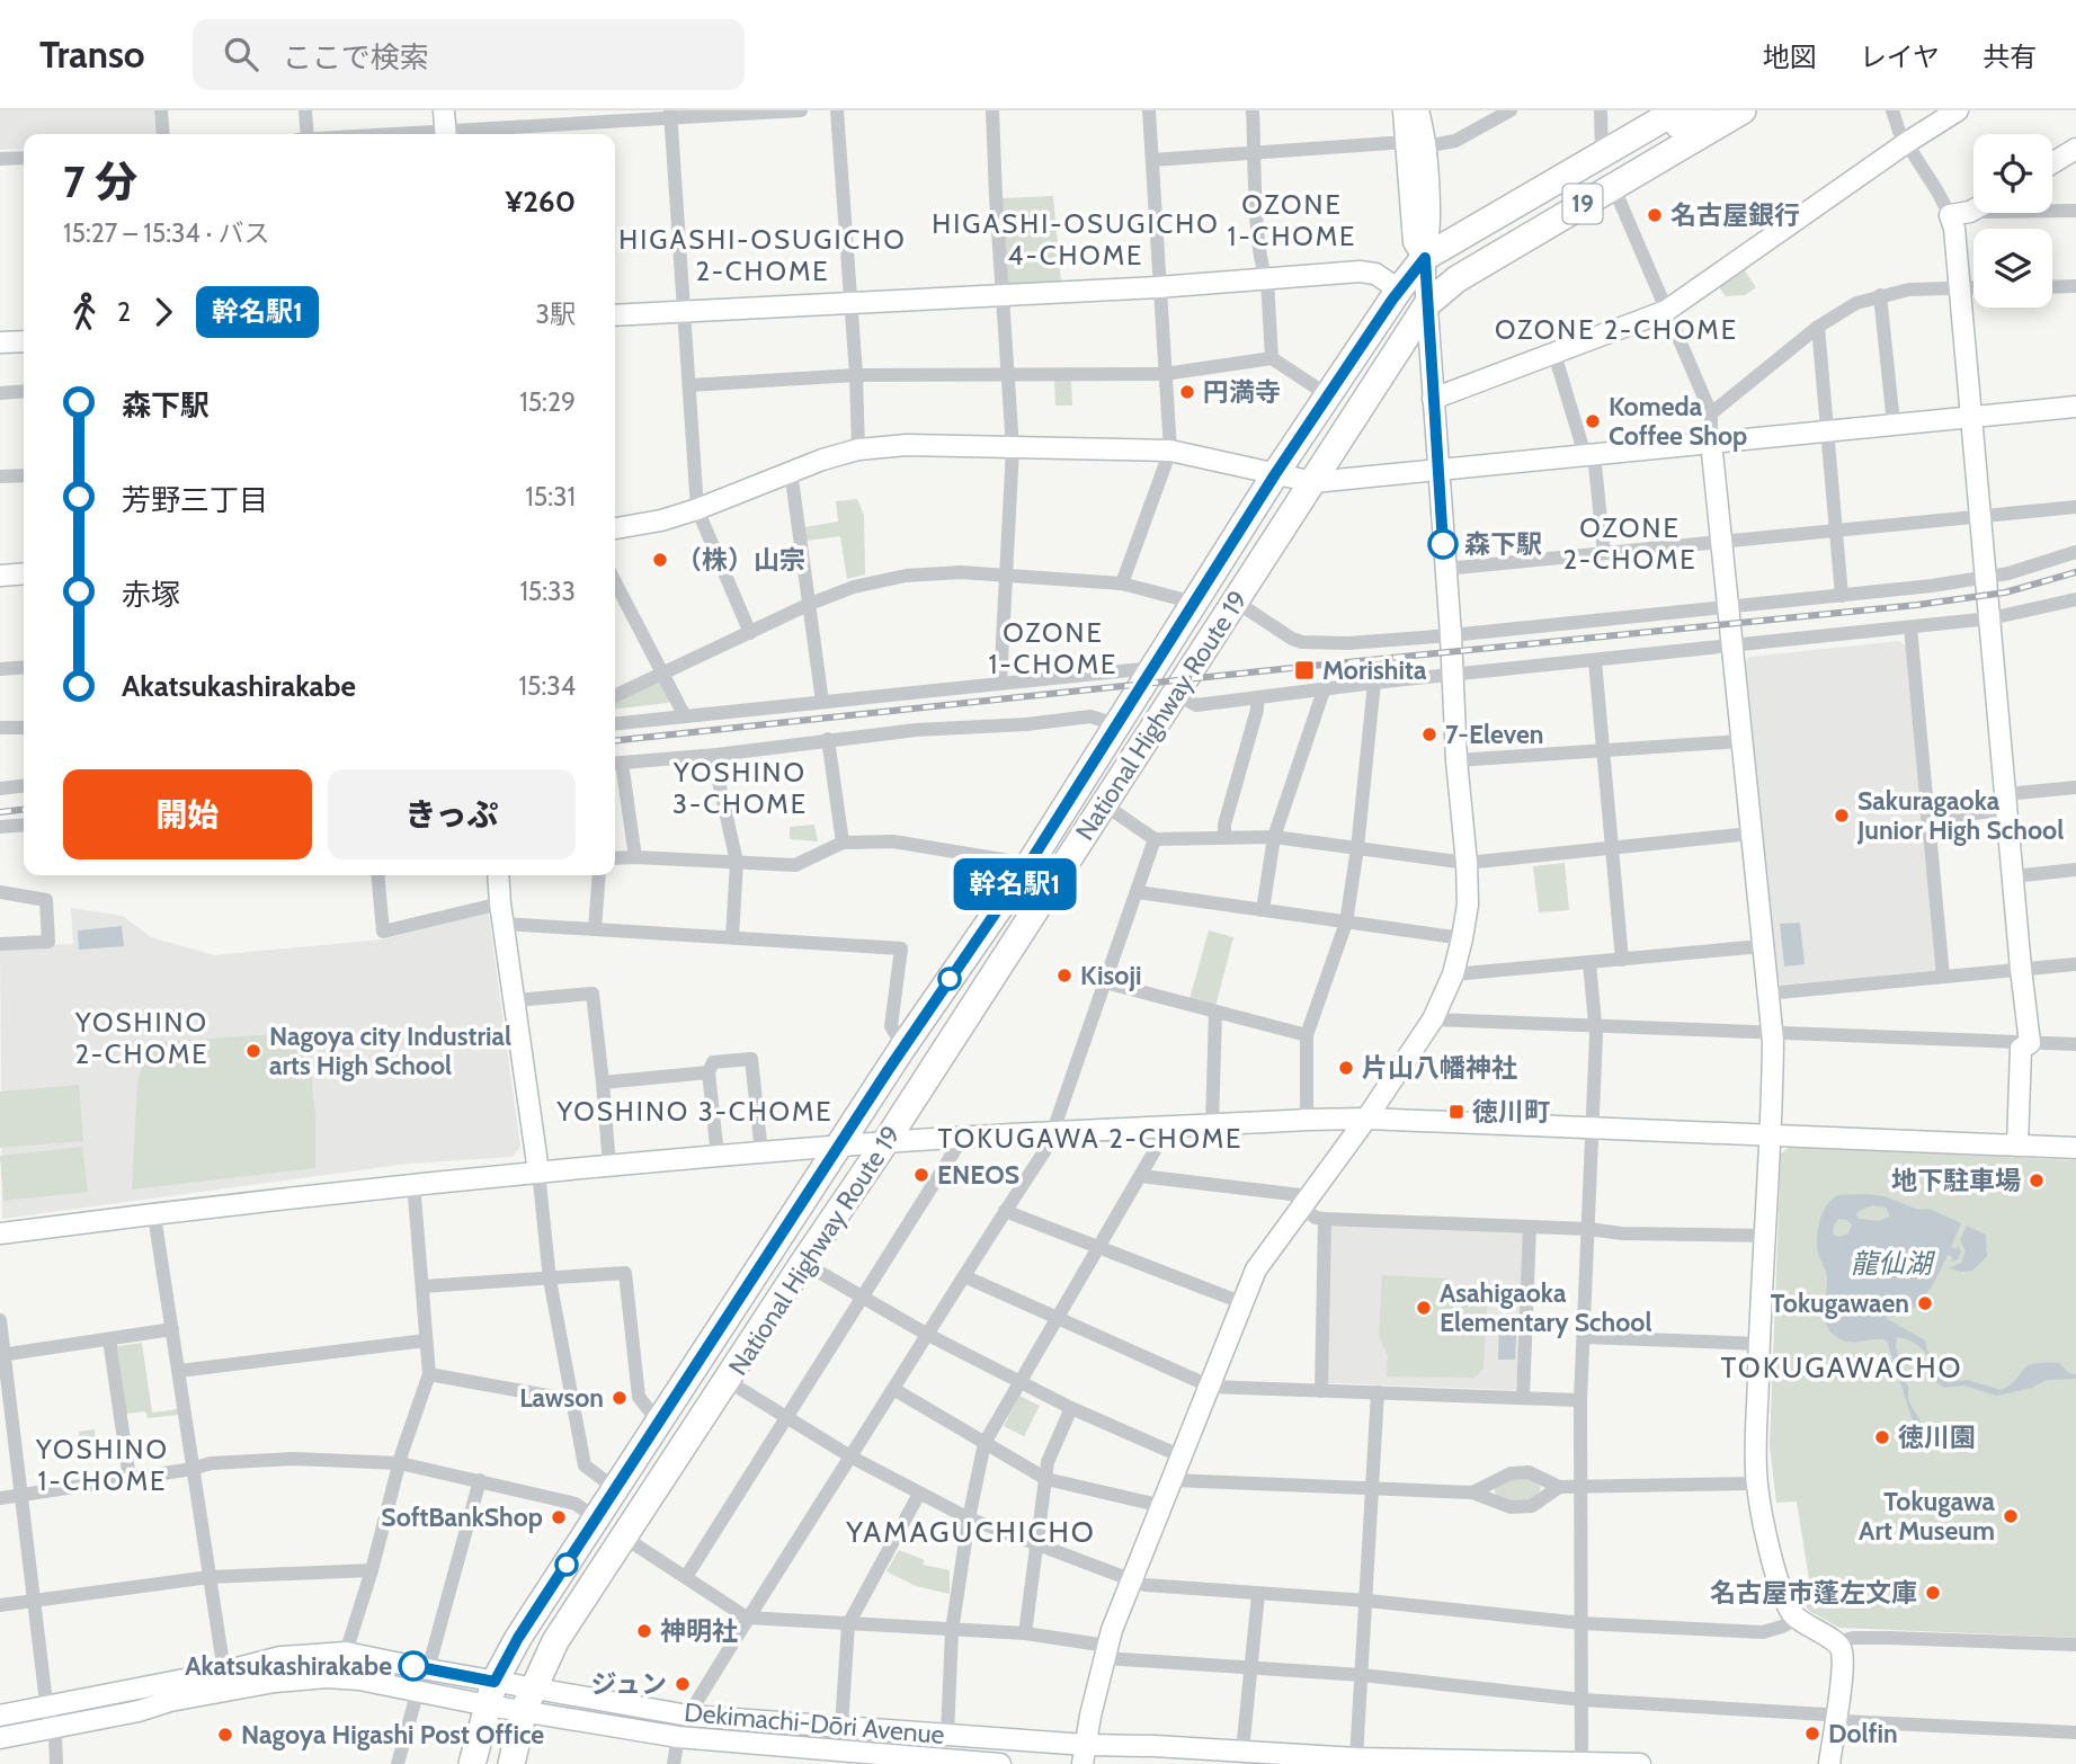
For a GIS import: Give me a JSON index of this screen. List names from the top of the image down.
{
  "streets": {
    "highway": ["19", "National Highway Route 19"],
    "street": ["Dekimachi-Dōri Avenue"]
  },
  "crossings": [
    ["National Highway Route 19", "Dekimachi-Dōri Avenue"]
  ],
  "districts": [
    "OZONE 1-CHOME",
    "HIGASHI-OSUGICHO 4-CHOME",
    "HIGASHI-OSUGICHO 2-CHOME",
    "OZONE 2-CHOME",
    "OZONE 2-CHOME",
    "OZONE 1-CHOME",
    "YOSHINO 3-CHOME",
    "YOSHINO 2-CHOME",
    "YOSHINO 3-CHOME",
    "TOKUGAWA 2-CHOME",
    "TOKUGAWACHO",
    "YOSHINO 1-CHOME",
    "YAMAGUCHICHO"
  ],
  "water": ["龍仙湖"],
  "places": {
    "other": [
      "名古屋銀行",
      "円満寺",
      "Komeda Coffee Shop",
      "森下駅",
      "（株）山宗",
      "7-Eleven",
      "Sakuragaoka Junior High School",
      "Kisoji",
      "Nagoya city Industrial arts High School",
      "片山八幡神社",
      "ENEOS",
      "地下駐車場",
      "Tokugawaen",
      "Asahigaoka Elementary School",
      "Lawson",
      "徳川園",
      "Tokugawa Art Museum",
      "SoftBankShop",
      "名古屋市蓬左文庫",
      "神明社",
      "Akatsukashirakabe",
      "ジュン",
      "Dolfin",
      "Nagoya Higashi Post Office"
    ],
    "transit": ["Morishita", "徳川町"]
  },
  "lines": ["bus line 幹名駅1"],
  "page": {
    "header": "Transo",
    "search": "ここで検索",
    "nav": ["地図", "レイヤ", "共有"],
    "on_map": "幹名駅1",
    "heading": ["7 分", "15:27 – 15:34 · バス", "¥260"],
    "legs": ["2", "幹名駅1", "3駅"],
    "list": [
      {
        "name": "森下駅",
        "value": "15:29"
      },
      {
        "name": "芳野三丁目",
        "value": "15:31"
      },
      {
        "name": "赤塚",
        "value": "15:33"
      },
      {
        "name": "Akatsukashirakabe",
        "value": "15:34"
      }
    ],
    "buttons": ["開始", "きっぷ"]
  }
}
